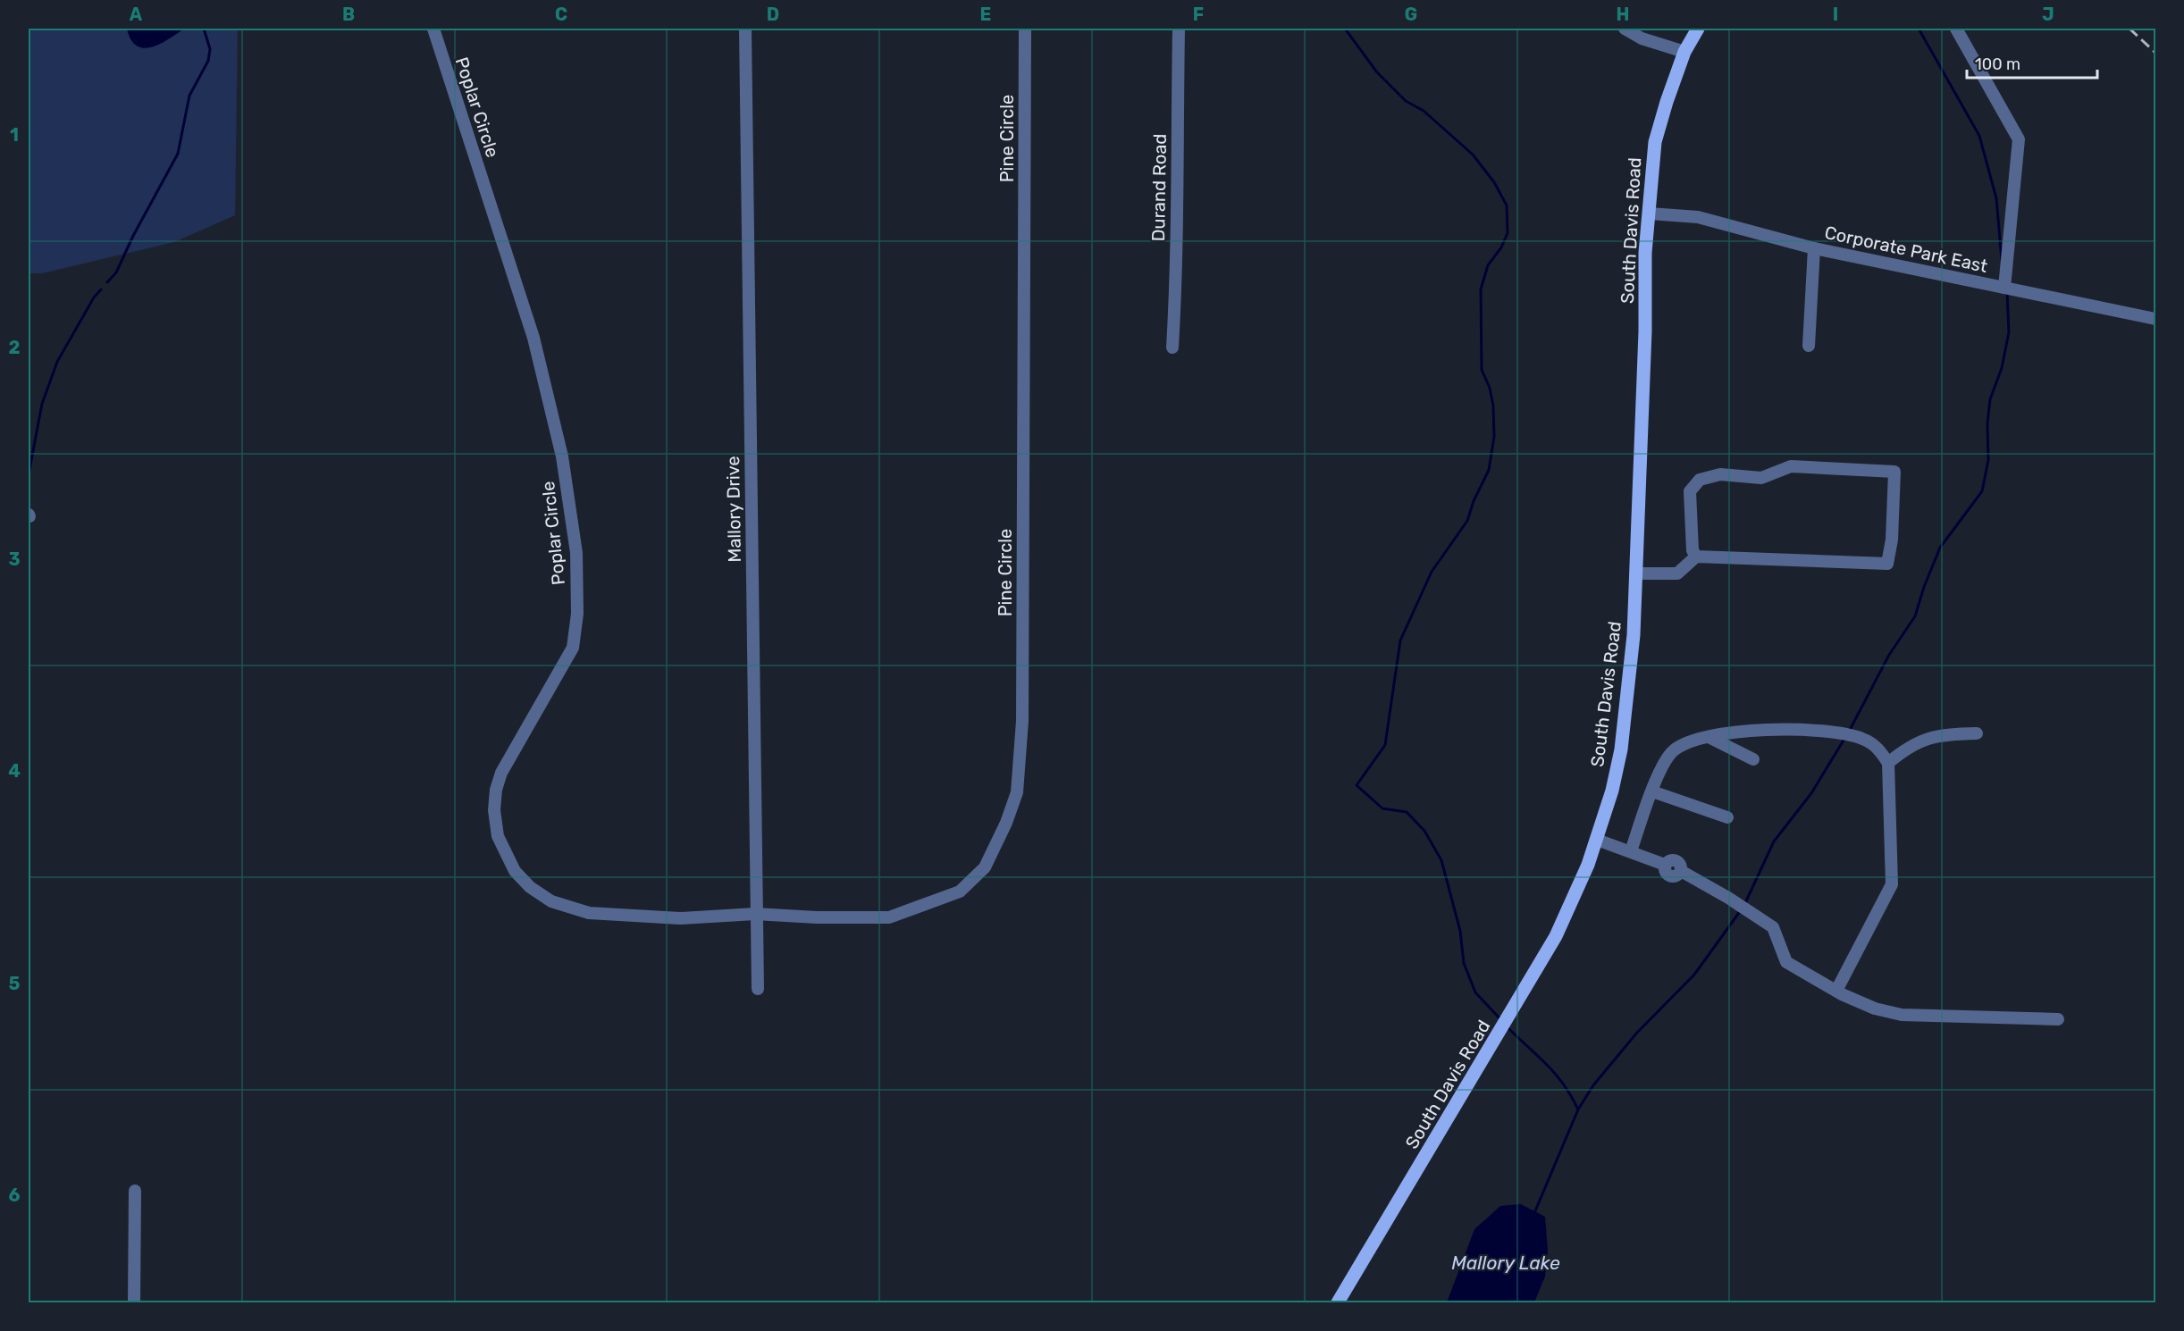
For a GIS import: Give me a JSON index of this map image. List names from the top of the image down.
{
  "streets": {
    "main road": ["South Davis Road"],
    "street": [
      "Poplar Circle",
      "Pine Circle",
      "Durand Road",
      "Corporate Park East",
      "Mallory Drive"
    ]
  },
  "crossings": [
    ["Poplar Circle", "Pine Circle"],
    ["Poplar Circle", "Mallory Drive"],
    ["Pine Circle", "Mallory Drive"],
    ["South Davis Road", "Corporate Park East"]
  ],
  "water": ["Mallory Lake"],
  "scale_bar": "100 m",
  "grid": {
    "columns": [
      "A",
      "B",
      "C",
      "D",
      "E",
      "F",
      "G",
      "H",
      "I",
      "J"
    ],
    "rows": [
      "1",
      "2",
      "3",
      "4",
      "5",
      "6"
    ]
  }
}
